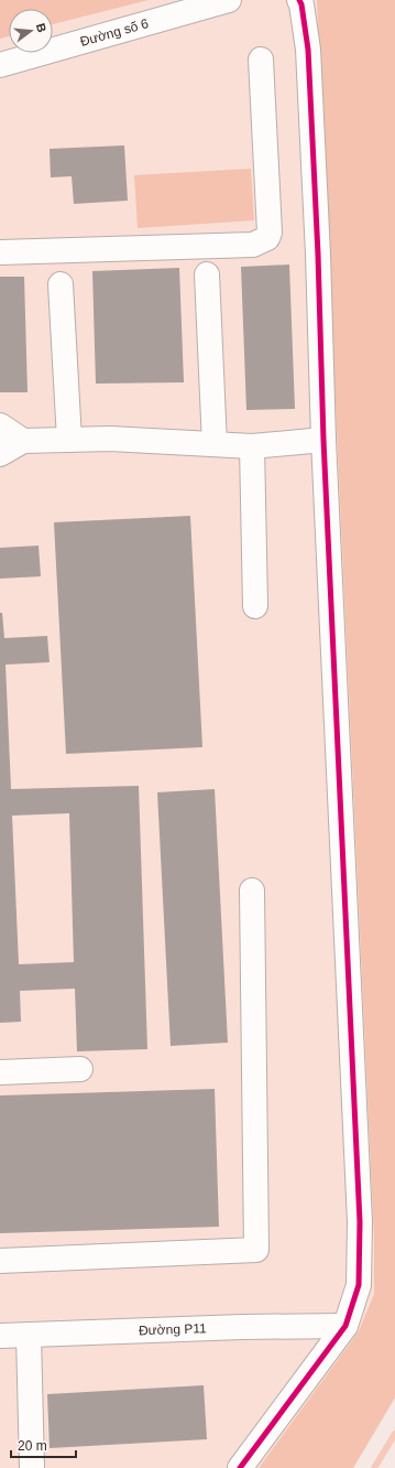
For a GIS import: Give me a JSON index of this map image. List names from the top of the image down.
{
  "streets": {
    "street": ["Đường số 6", "Đường P11"]
  },
  "scale_bar": "20 m",
  "north": "right"
}
